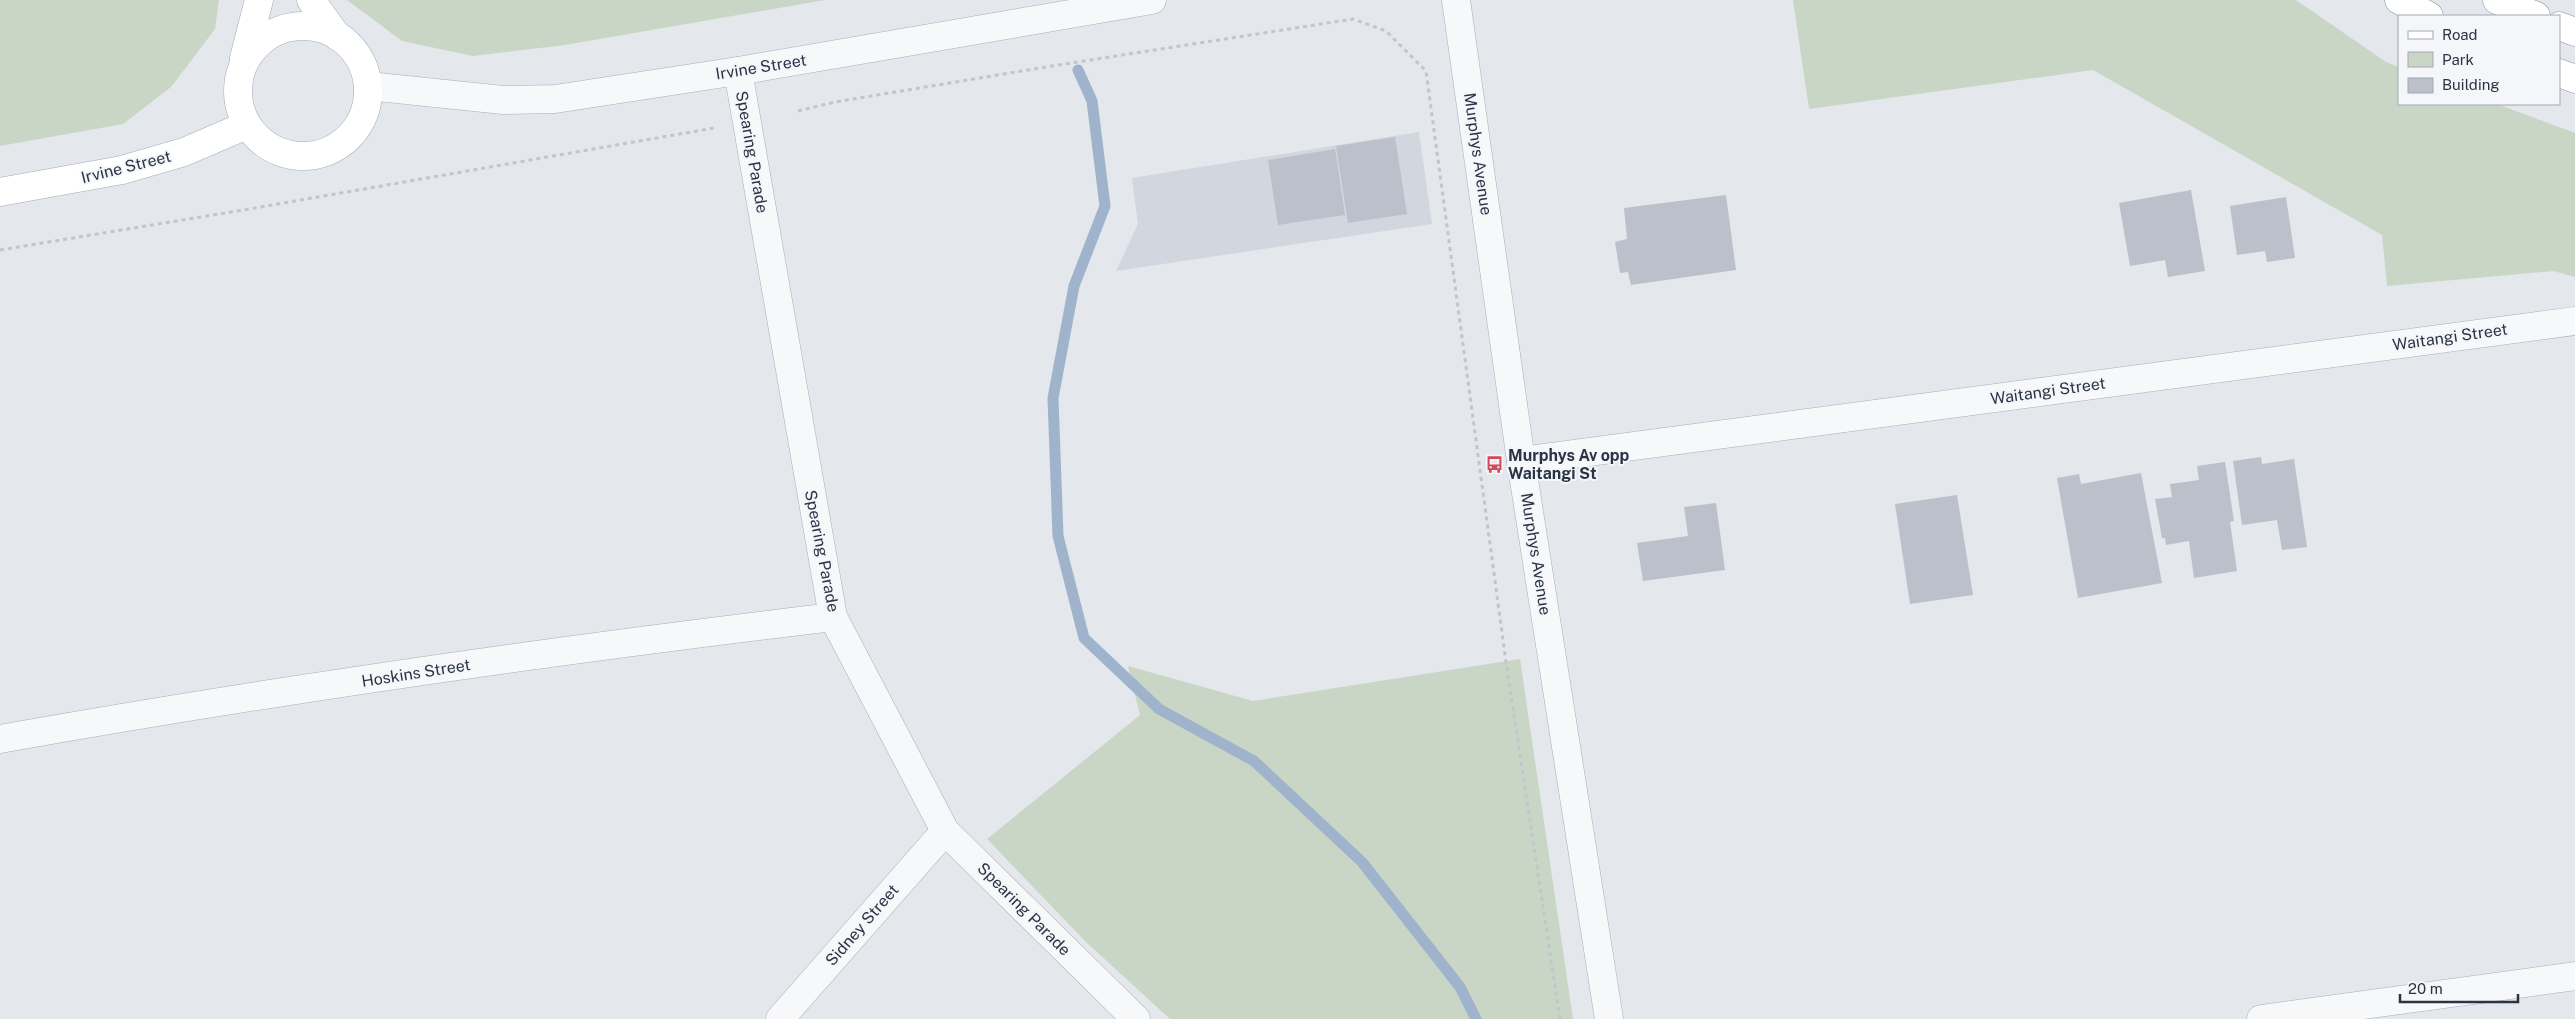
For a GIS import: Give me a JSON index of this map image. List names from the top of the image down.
{
  "streets": {
    "main road": ["Irvine Street"],
    "street": [
      "Spearing Parade",
      "Murphys Avenue",
      "Waitangi Street",
      "Hoskins Street",
      "Sidney Street"
    ]
  },
  "crossings": [
    ["Irvine Street", "Spearing Parade"],
    ["Spearing Parade", "Hoskins Street"],
    ["Spearing Parade", "Sidney Street"],
    ["Murphys Avenue", "Waitangi Street"]
  ],
  "places": {
    "bus stop": ["Murphys Av opp Waitangi St"]
  },
  "legend": ["Road", "Park", "Building"],
  "scale_bar": "20 m"
}
